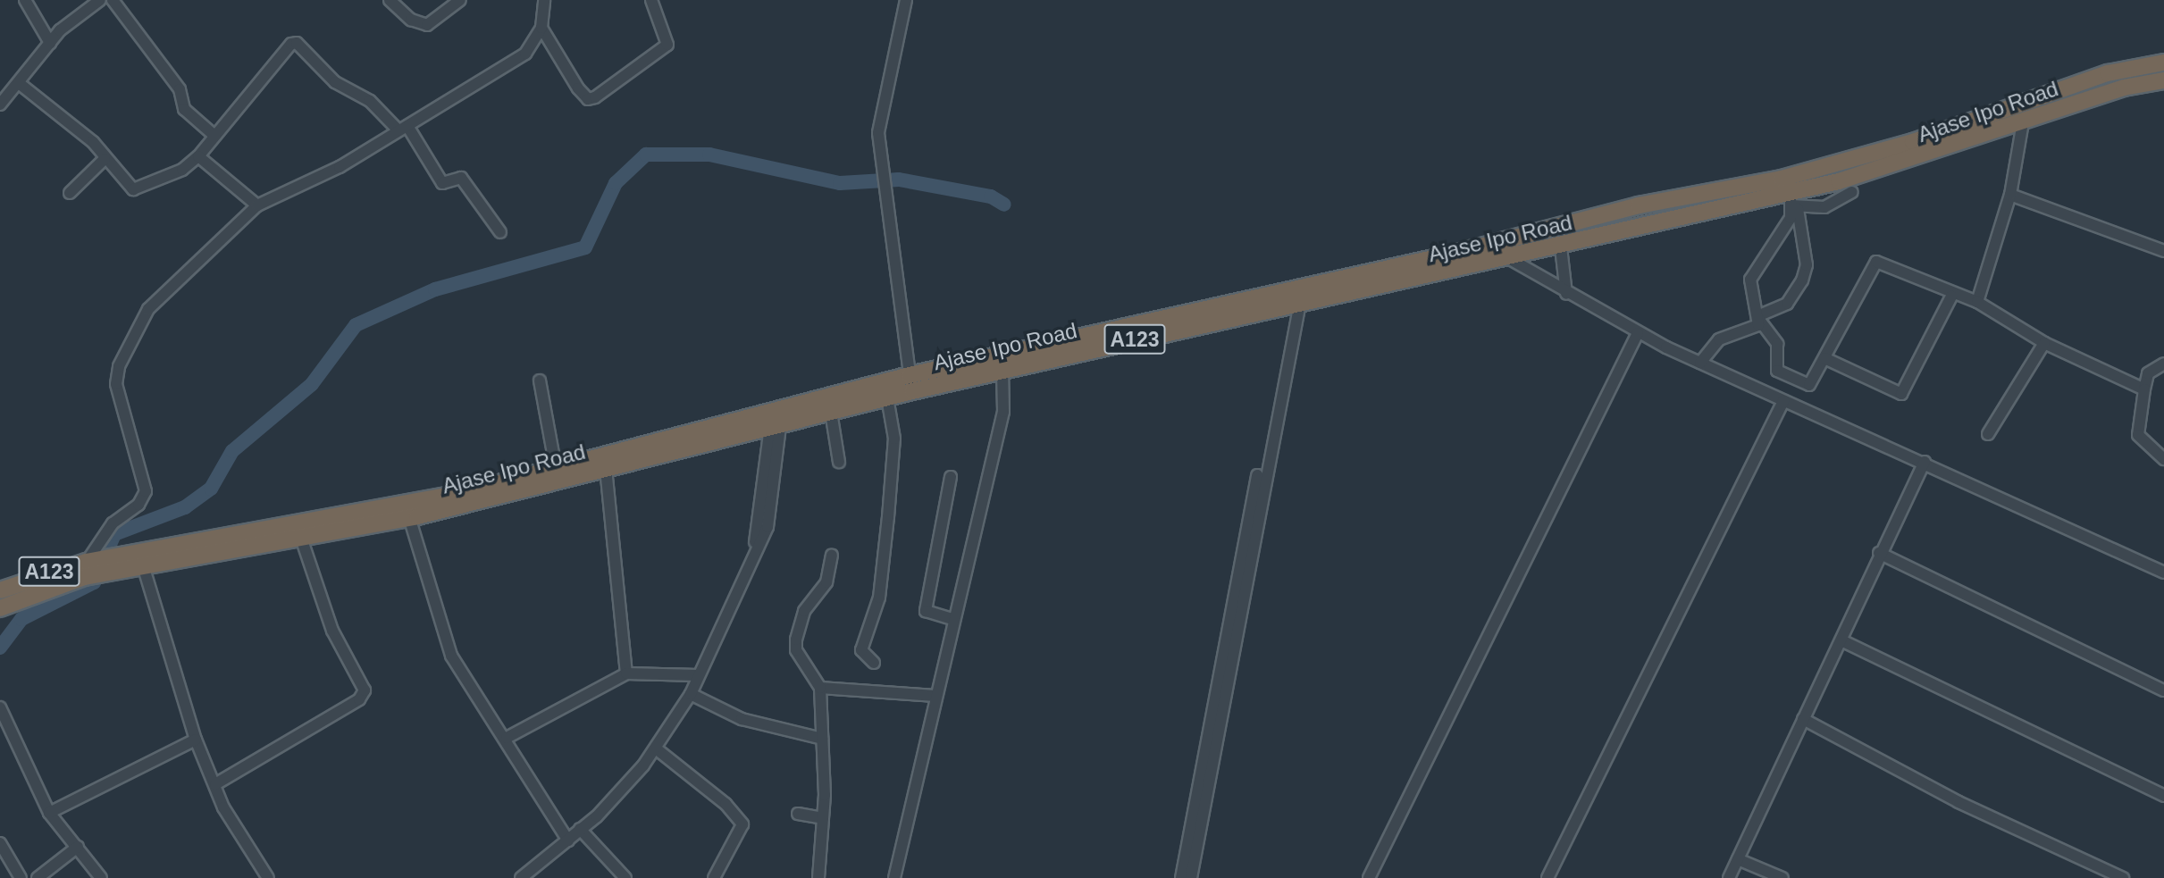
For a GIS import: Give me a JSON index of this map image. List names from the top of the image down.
{
  "streets": {
    "highway": ["Ajase Ipo Road", "A123"]
  }
}
